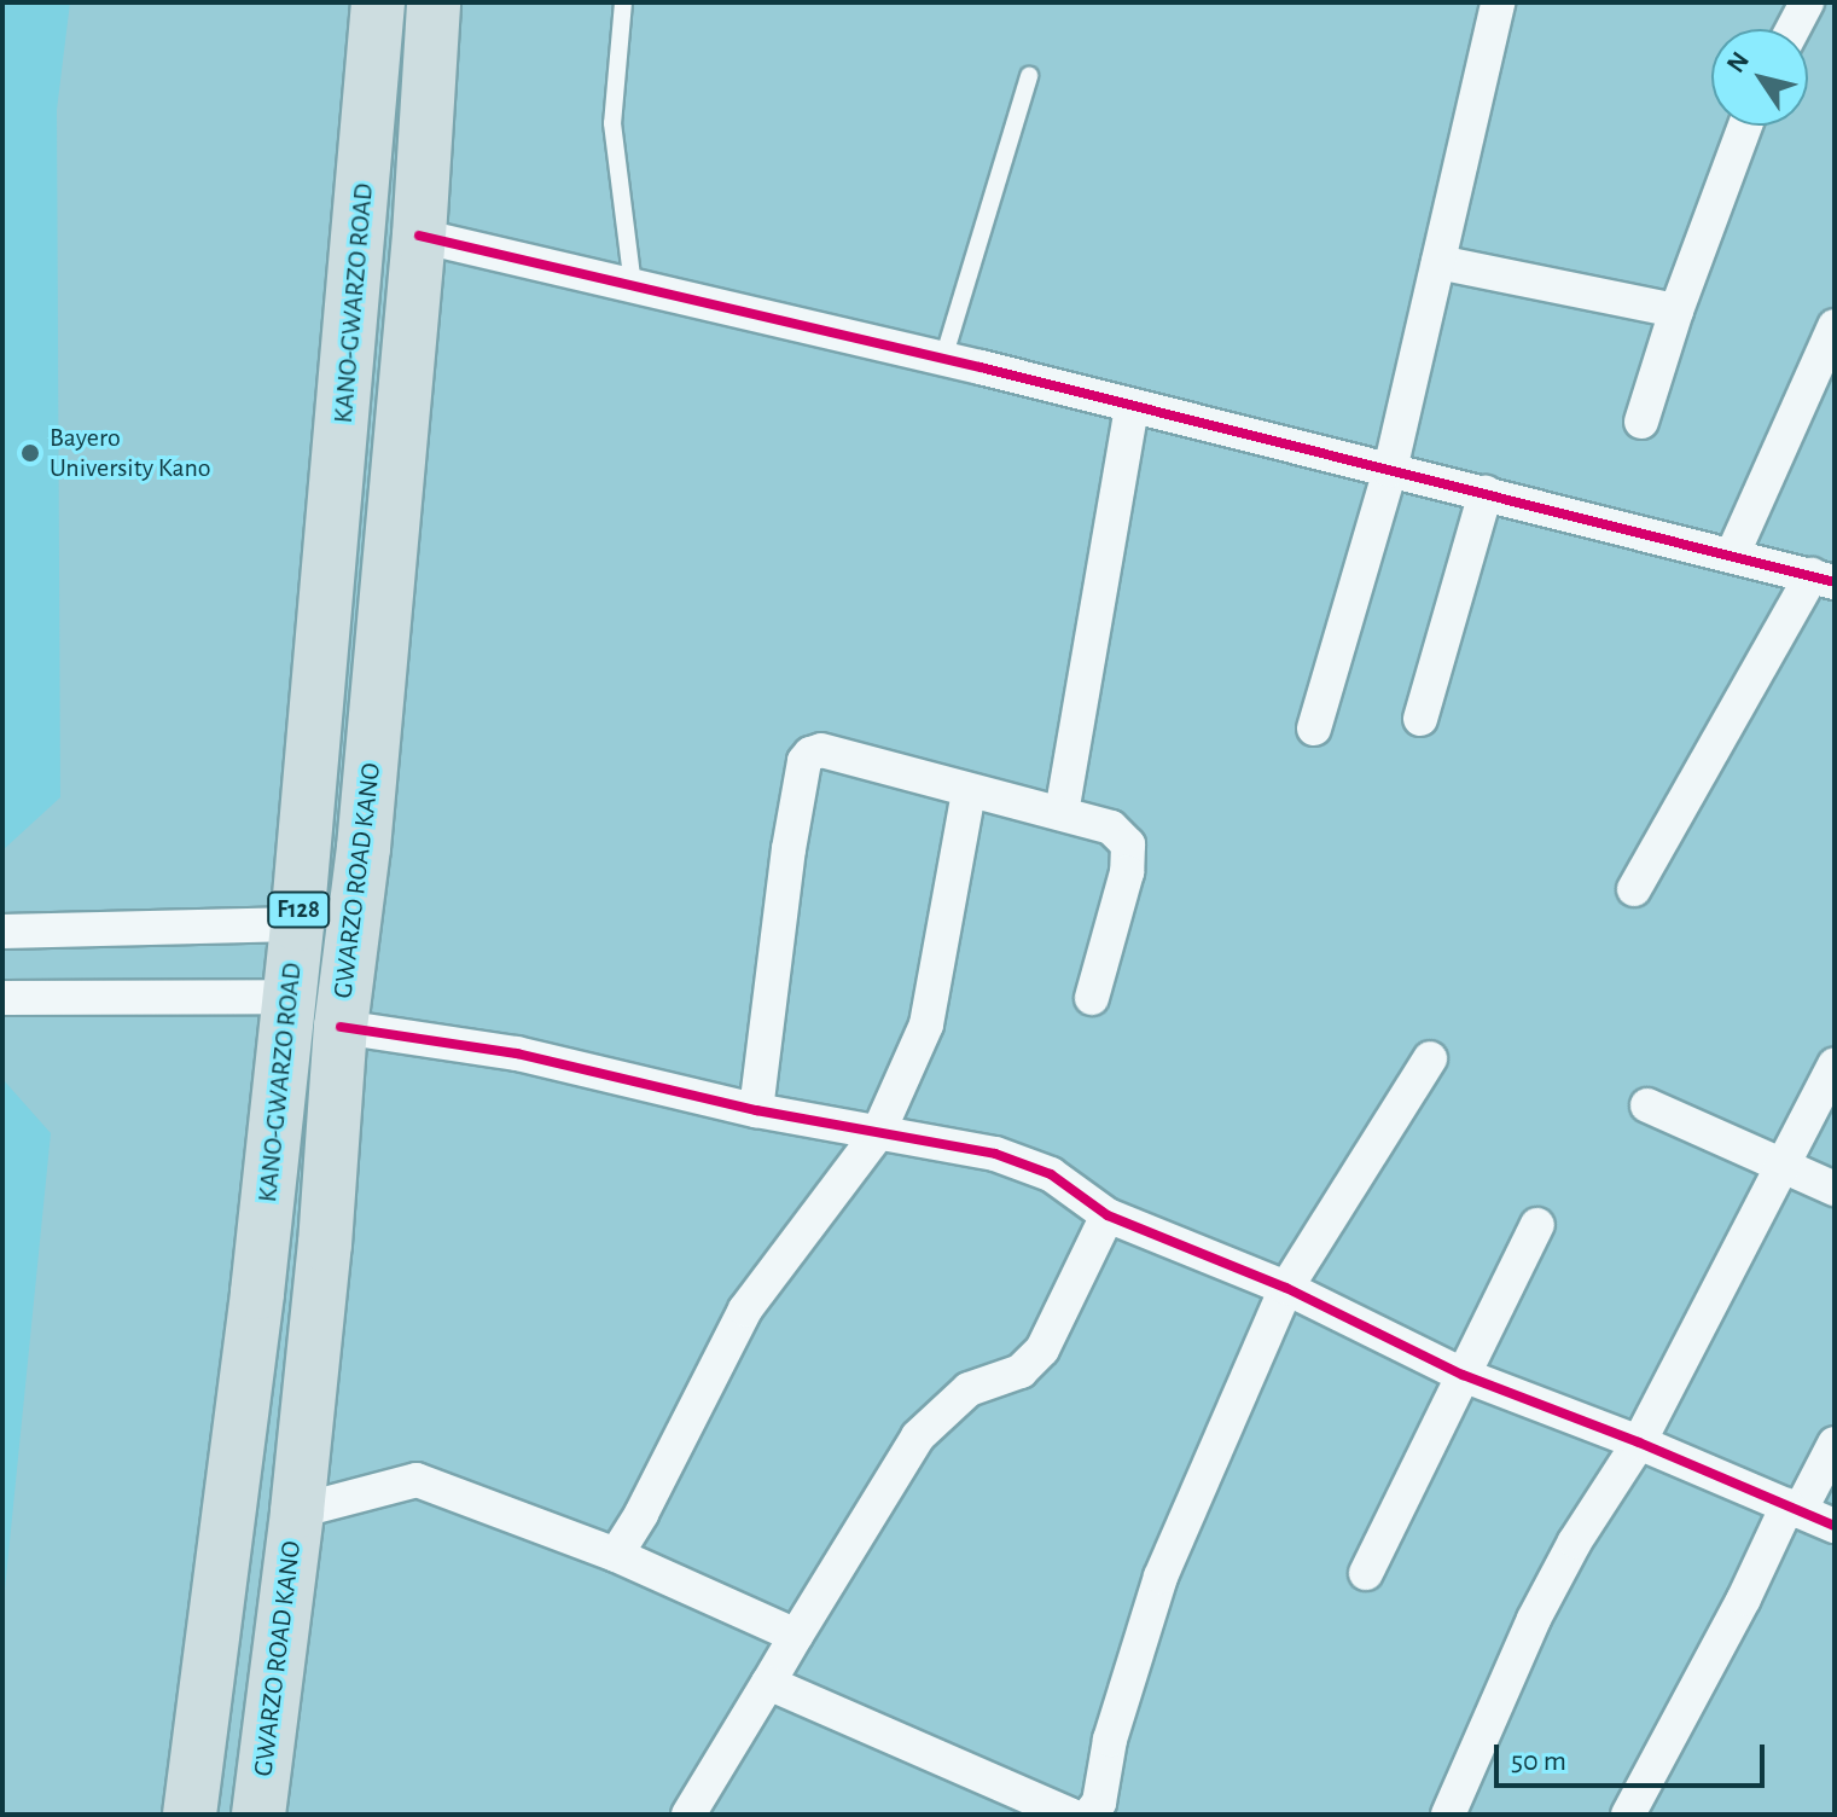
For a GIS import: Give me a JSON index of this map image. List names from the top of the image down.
{
  "streets": {
    "main road": ["KANO-GWARZO ROAD", "GWARZO ROAD KANO", "F128"]
  },
  "places": ["Bayero University Kano"],
  "scale_bar": "50 m",
  "north": "top left"
}
